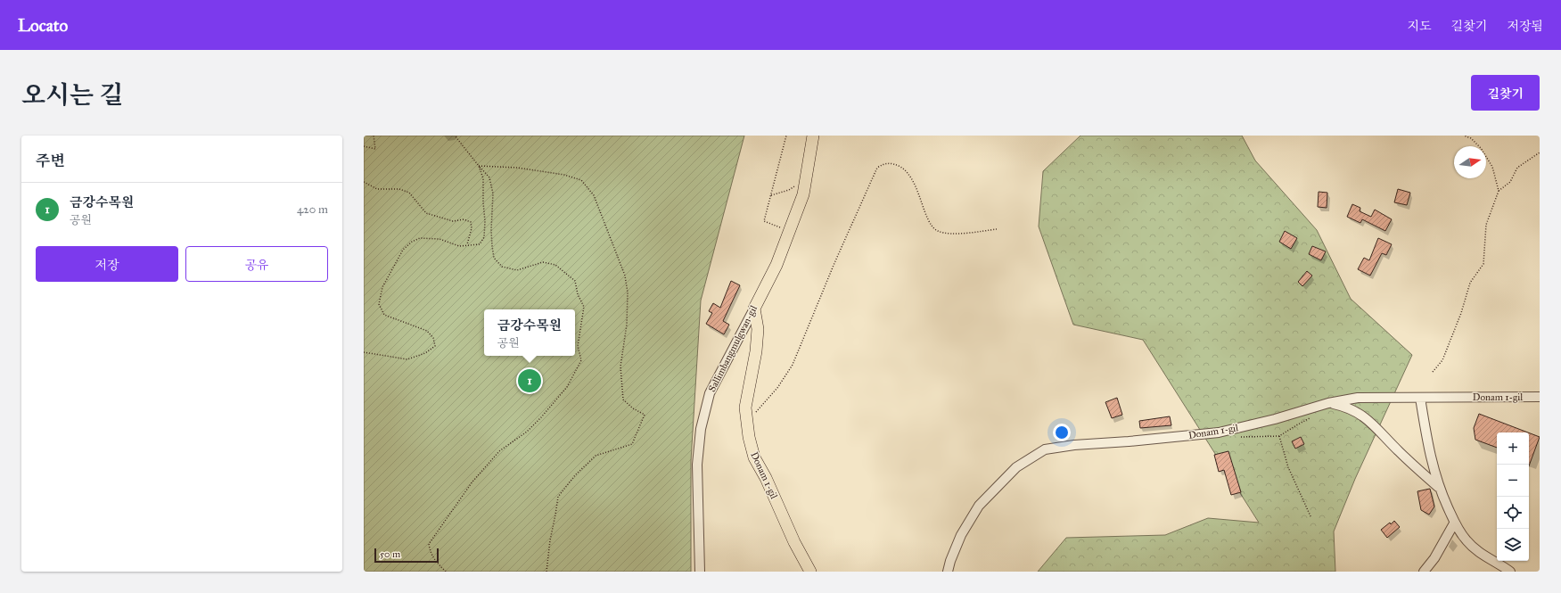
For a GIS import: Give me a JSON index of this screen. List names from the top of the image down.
{
  "streets": {
    "main road": ["Sallimbangmulgwan-gil", "Donam 1-gil"]
  },
  "crossings": [
    ["Sallimbangmulgwan-gil", "Donam 1-gil"]
  ],
  "scale_bar": "50 m",
  "north": "right",
  "page": {
    "header": "Locato",
    "nav": ["지도", "길찾기", "저장됨"],
    "title": "오시는 길",
    "buttons": [
      "길찾기",
      ["저장", "공유"]
    ],
    "heading": "주변",
    "list": [
      {
        "mark": "1",
        "name": "금강수목원",
        "note": "공원",
        "value": "420 m"
      }
    ],
    "popup": ["금강수목원", "공원"],
    "pins": "1",
    "map_buttons": ["+", "−"],
    "scale": "50 m"
  }
}
